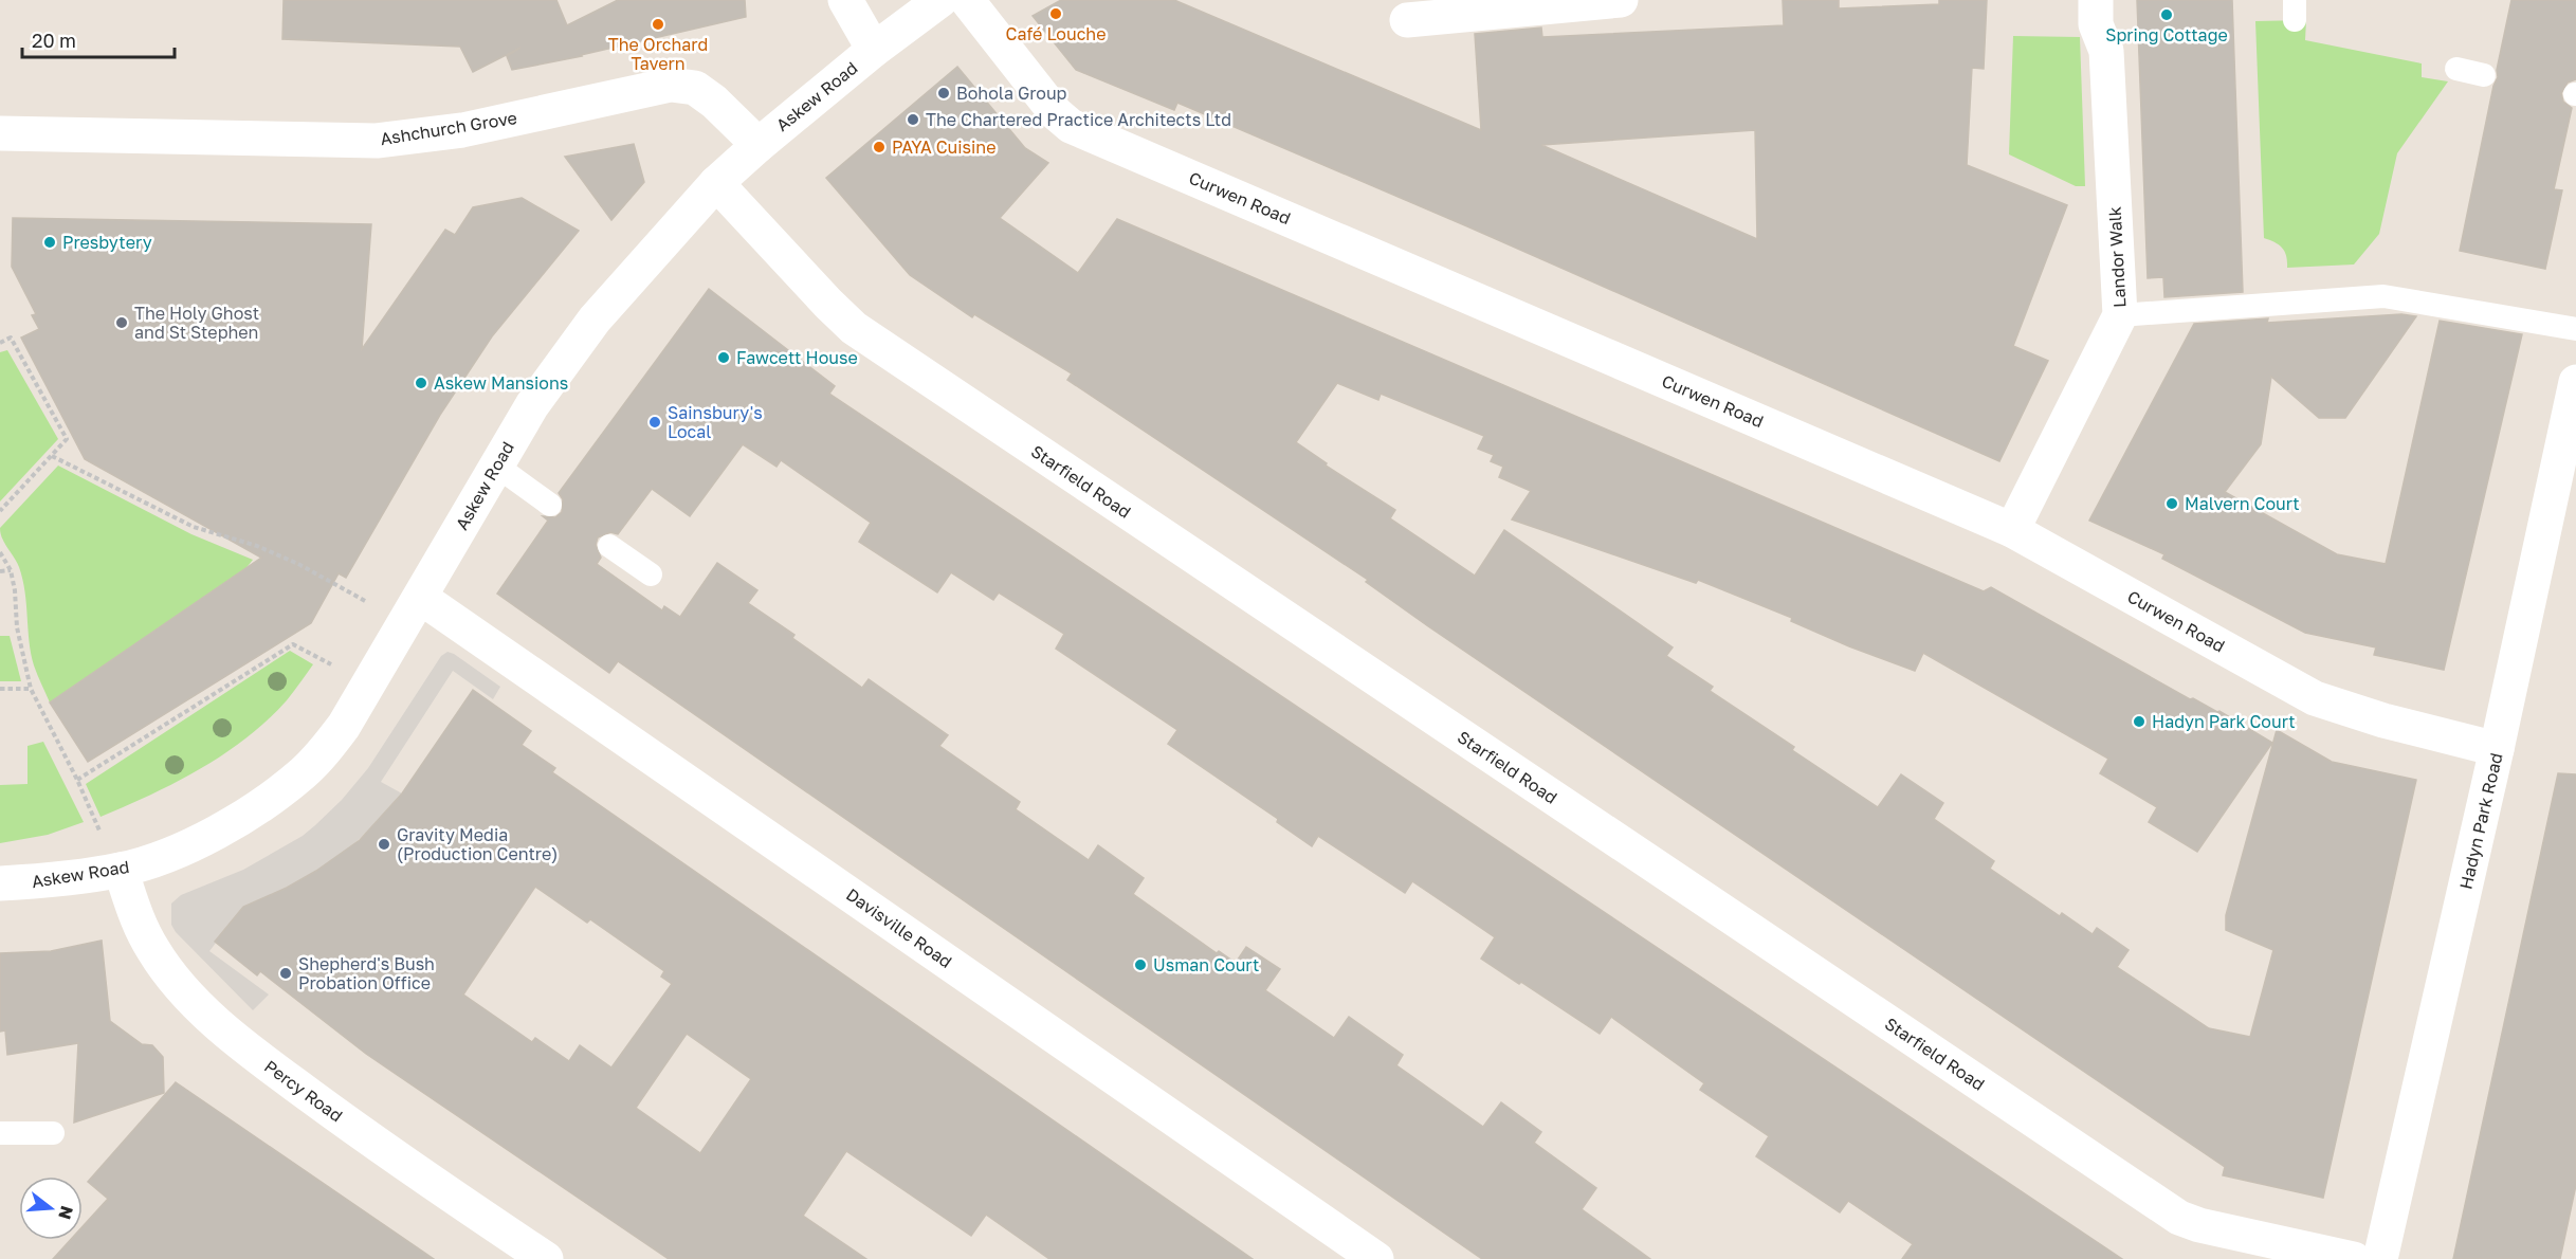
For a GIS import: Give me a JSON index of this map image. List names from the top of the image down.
{
  "streets": {
    "street": [
      "Askew Road",
      "Ashchurch Grove",
      "Curwen Road",
      "Landor Walk",
      "Starfield Road",
      "Hadyn Park Road",
      "Davisville Road",
      "Percy Road"
    ]
  },
  "crossings": [
    ["Askew Road", "Ashchurch Grove"],
    ["Askew Road", "Starfield Road"],
    ["Askew Road", "Davisville Road"],
    ["Askew Road", "Percy Road"],
    ["Curwen Road", "Landor Walk"],
    ["Curwen Road", "Hadyn Park Road"]
  ],
  "places": [
    "Café Louche",
    "Spring Cottage",
    "The Orchard Tavern",
    "Bohola Group",
    "The Chartered Practice Architects Ltd",
    "PAYA Cuisine",
    "Presbytery",
    "The Holy Ghost and St Stephen",
    "Fawcett House",
    "Askew Mansions",
    "Sainsbury's Local",
    "Malvern Court",
    "Hadyn Park Court",
    "Gravity Media (Production Centre)",
    "Usman Court",
    "Shepherd's Bush Probation Office"
  ],
  "scale_bar": "20 m",
  "north": "right"
}
